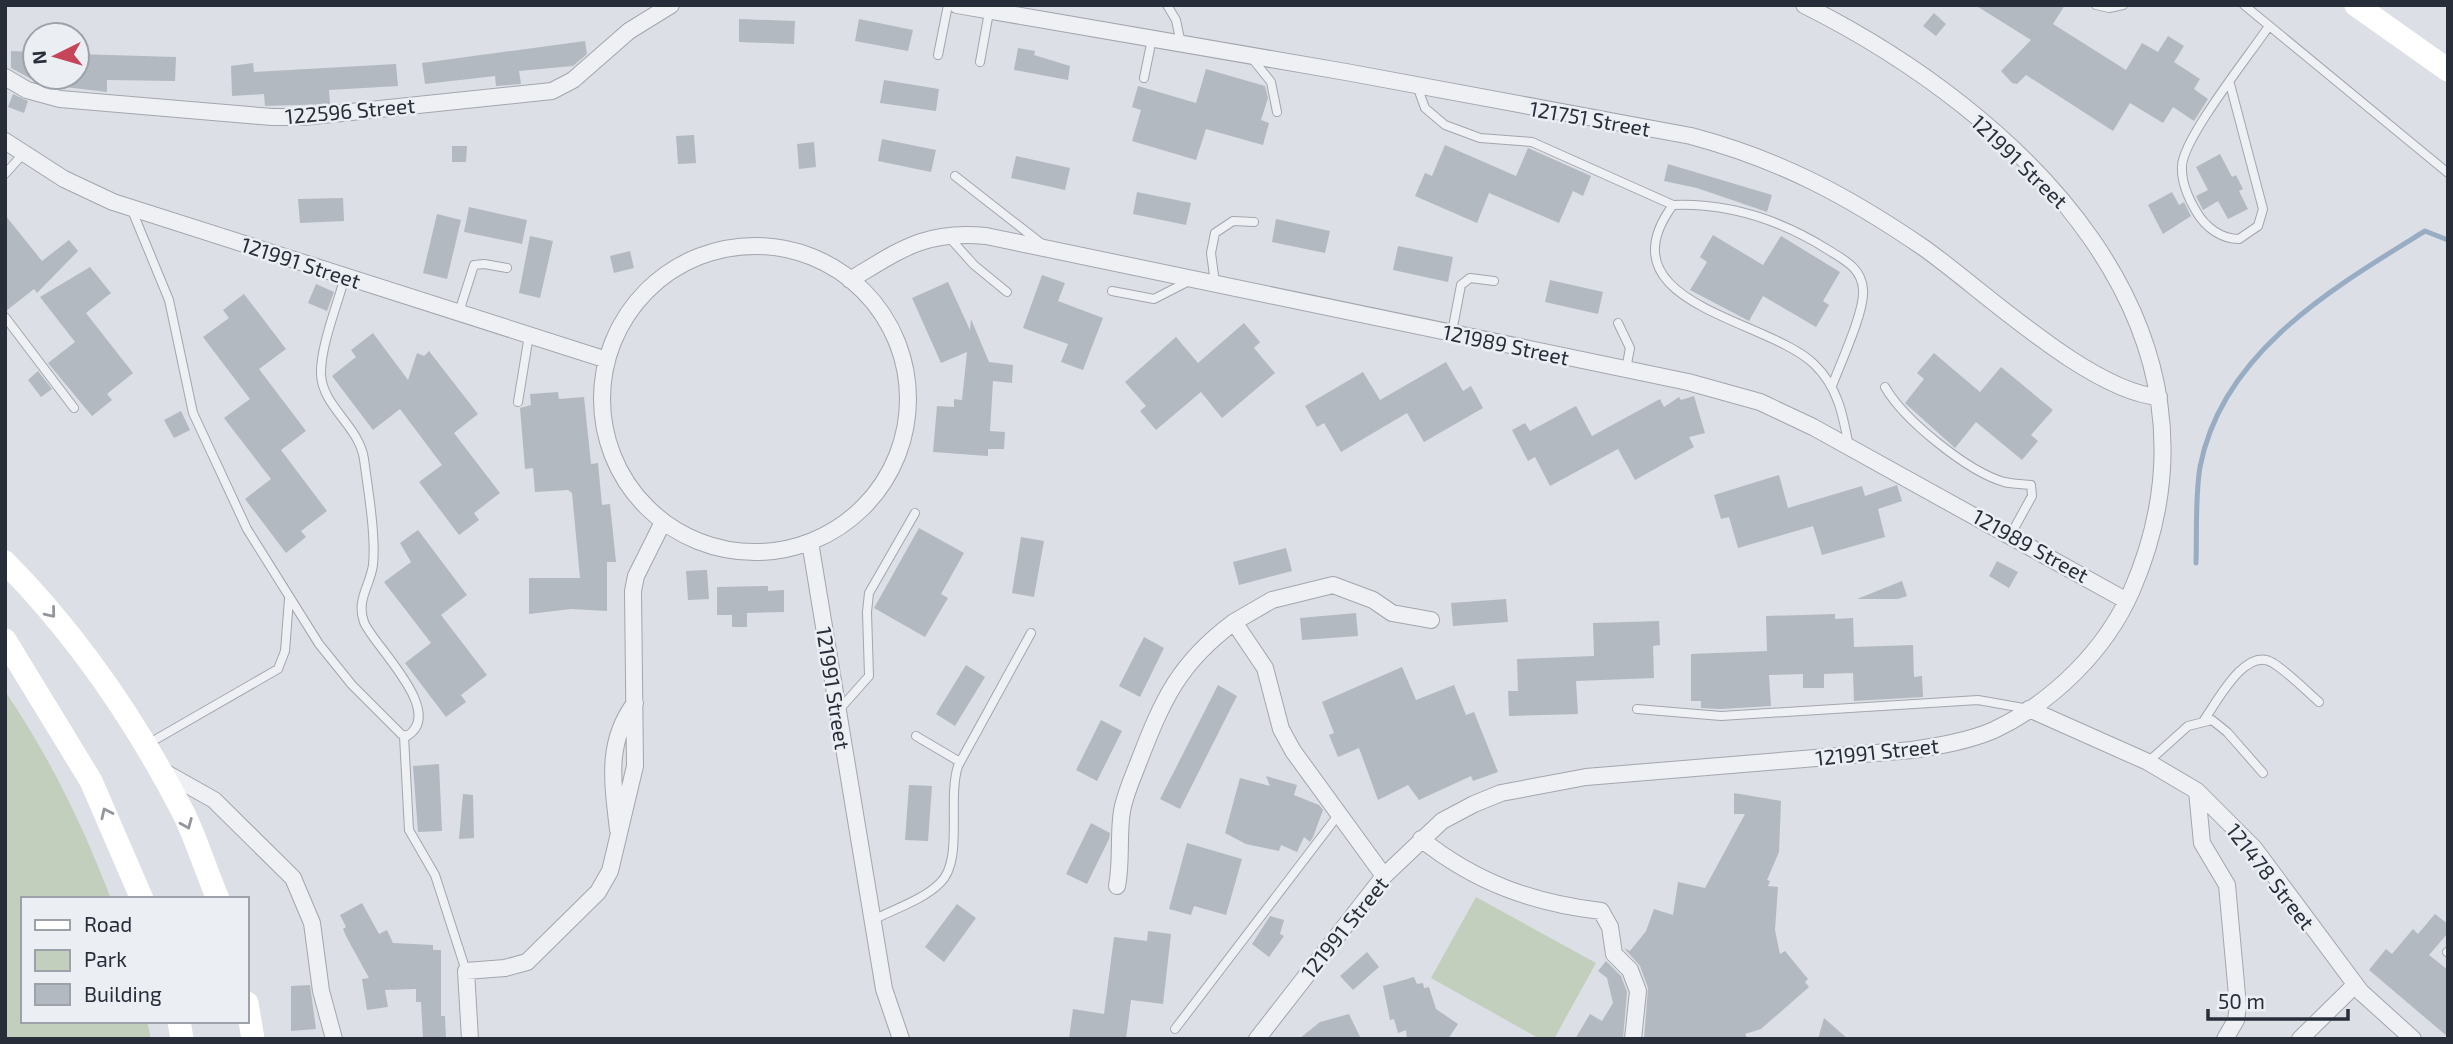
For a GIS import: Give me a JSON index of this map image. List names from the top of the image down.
{
  "streets": {
    "street": [
      "122596 Street",
      "121751 Street",
      "121991 Street",
      "121989 Street",
      "121478 Street"
    ]
  },
  "crossings": [
    ["121751 Street", "121991 Street"],
    ["121991 Street", "121989 Street"],
    ["121991 Street", "121478 Street"]
  ],
  "legend": ["Road", "Park", "Building"],
  "scale_bar": "50 m",
  "north": "left"
}
